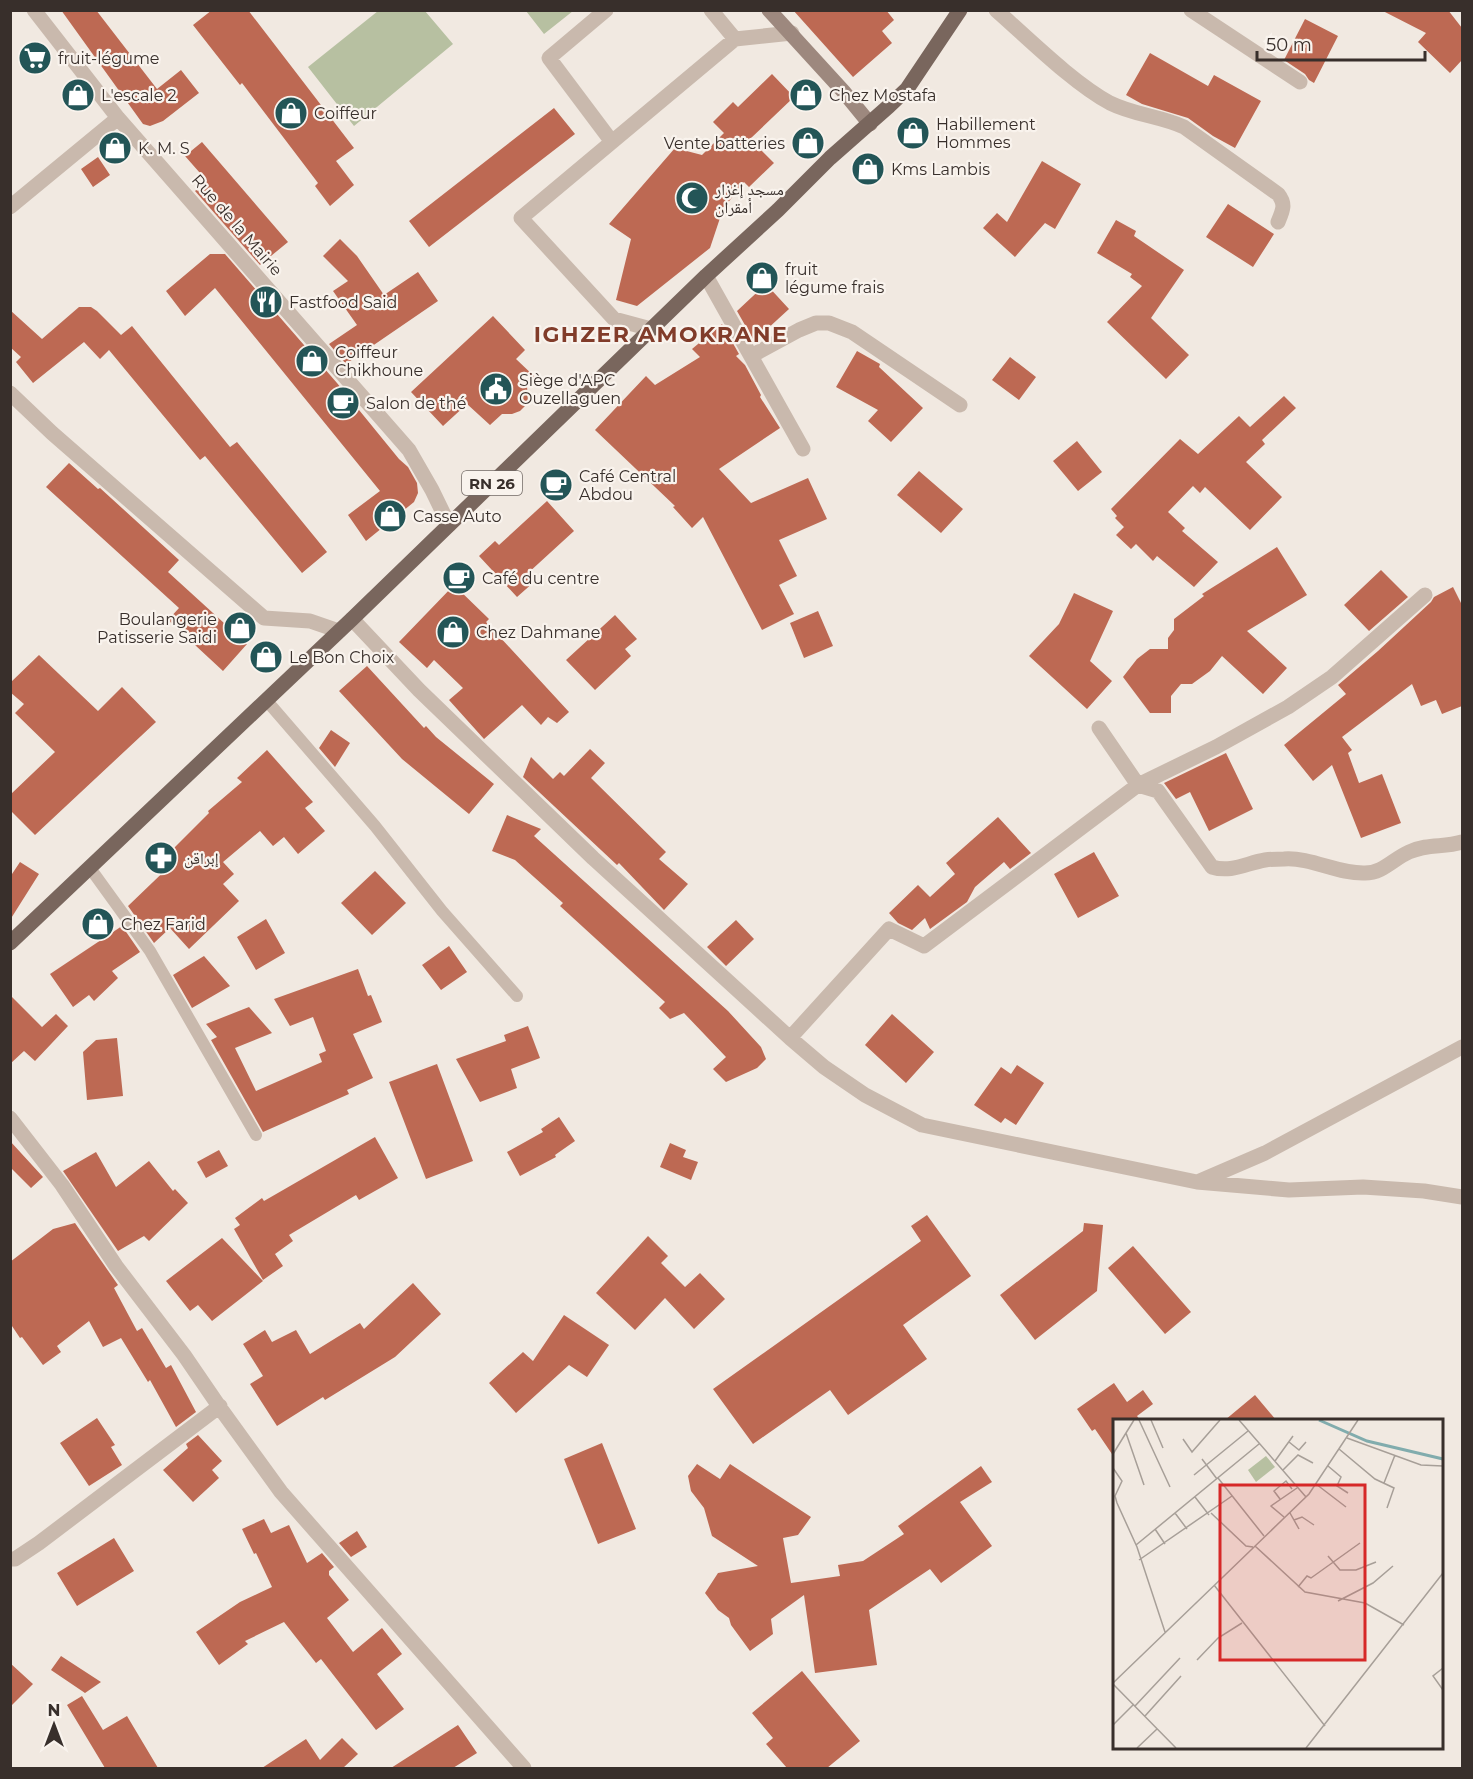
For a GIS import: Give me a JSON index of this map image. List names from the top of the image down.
{
  "streets": {
    "main road": ["RN 26"],
    "street": ["Rue de la Mairie"]
  },
  "crossings": [
    ["Rue de la Mairie", "RN 26"]
  ],
  "districts": ["IGHZER AMOKRANE"],
  "places": {
    "supermarket": ["fruit-légume"],
    "shop": [
      "L'escale 2",
      "Chez Mostafa",
      "Coiffeur",
      "Habillement Hommes",
      "Vente batteries",
      "K. M. S",
      "Kms Lambis",
      "fruit légume frais",
      "Coiffeur Chikhoune",
      "Casse Auto",
      "Boulangerie Patisserie Saidi",
      "Chez Dahmane",
      "Le Bon Choix",
      "Chez Farid"
    ],
    "mosque": ["مسجد إغزار أمقران"],
    "restaurant": ["Fastfood Said"],
    "public building": ["Siège d'APC Ouzellaguen"],
    "cafe": ["Salon de thé", "Café Central Abdou", "Café du centre"],
    "pharmacy": ["إبراقن"]
  },
  "scale_bar": "50 m",
  "north": "top"
}
